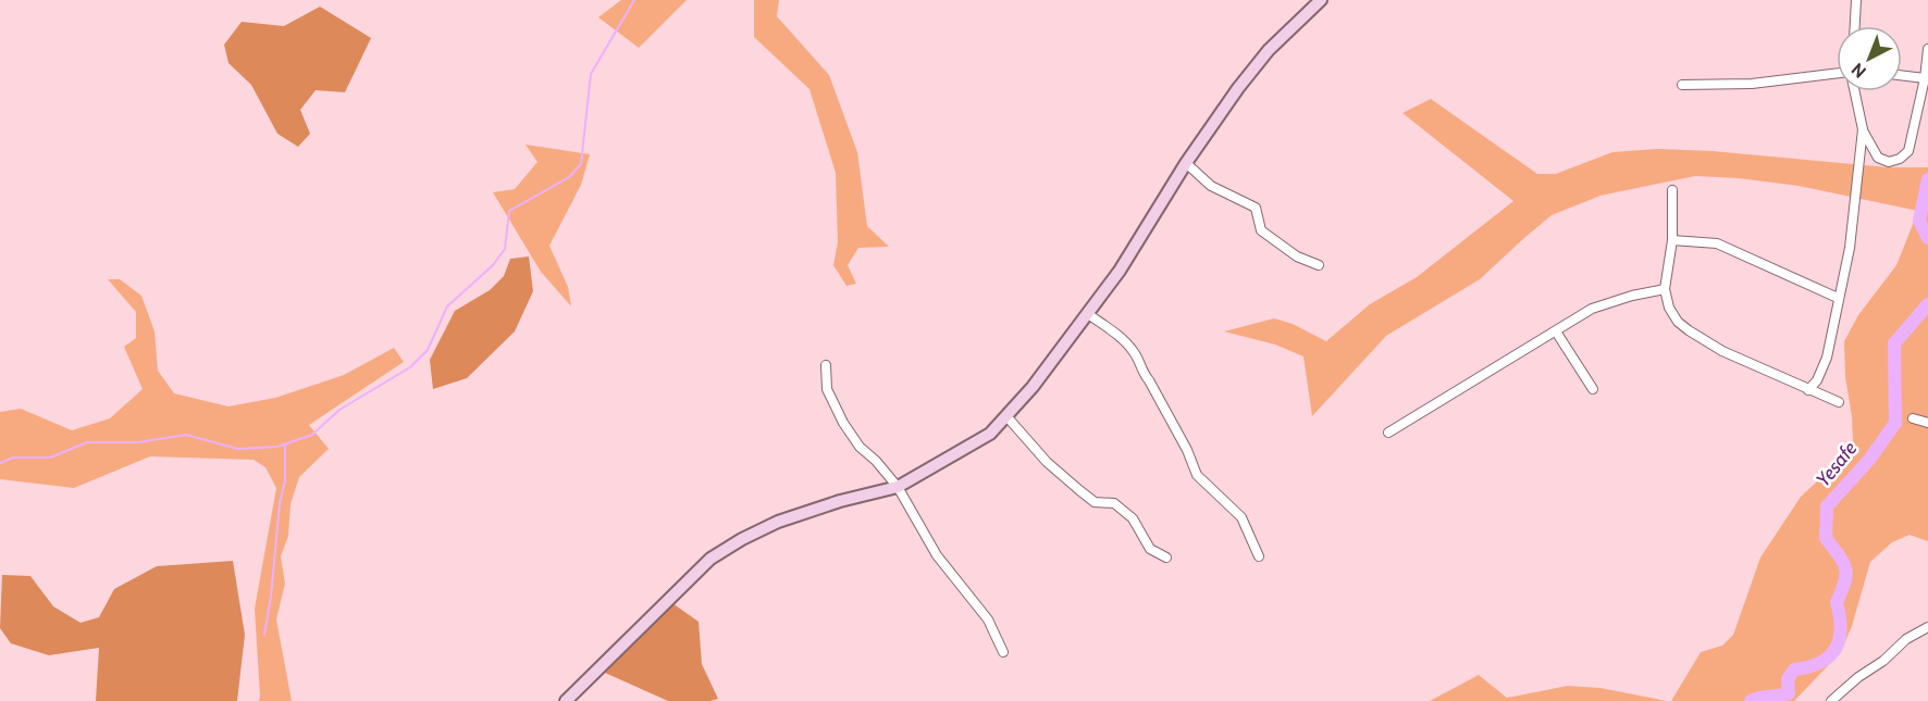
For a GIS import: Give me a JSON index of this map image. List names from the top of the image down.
{
  "water": ["Yesafe"],
  "north": "bottom left"
}
